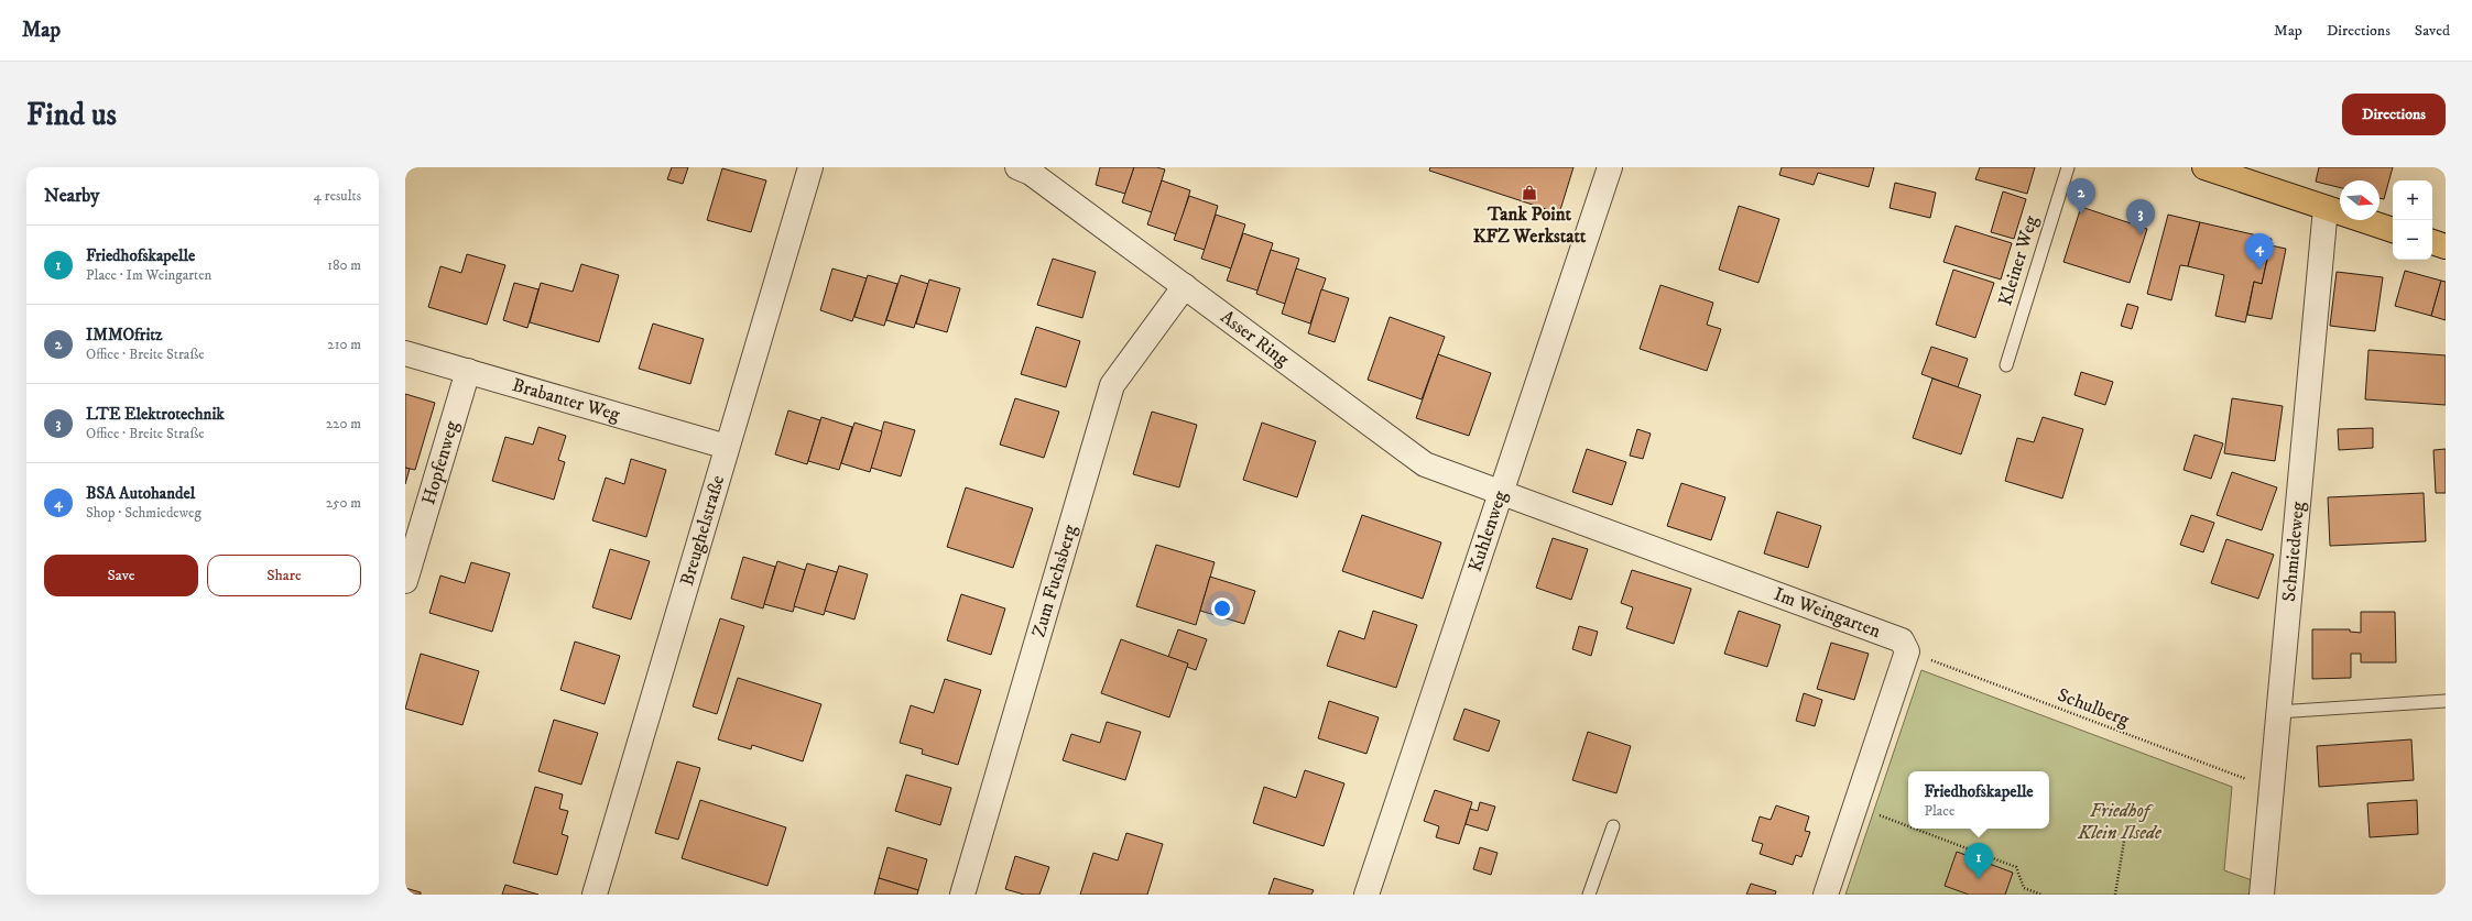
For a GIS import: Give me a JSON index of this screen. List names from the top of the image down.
{
  "streets": {
    "street": [
      "Asser Ring",
      "Brabanter Weg",
      "Hopfenweg",
      "Breughelstraße",
      "Kuhlenweg",
      "Schmiedeweg",
      "Zum Fuchsberg",
      "Im Weingarten"
    ],
    "lane": ["Kleiner Weg"],
    "path": ["Schulberg"]
  },
  "crossings": [
    ["Asser Ring", "Kuhlenweg"],
    ["Asser Ring", "Zum Fuchsberg"],
    ["Asser Ring", "Im Weingarten"],
    ["Brabanter Weg", "Hopfenweg"],
    ["Brabanter Weg", "Breughelstraße"],
    ["Kuhlenweg", "Im Weingarten"],
    ["Schmiedeweg", "Schulberg"],
    ["Im Weingarten", "Schulberg"]
  ],
  "parks": ["Friedhof Klein Ilsede"],
  "places": {
    "shop": ["Tank Point KFZ Werkstatt"]
  },
  "north": "right",
  "page": {
    "header": "Map",
    "nav": ["Map", "Directions", "Saved"],
    "buttons": [
      "Directions",
      ["Save", "Share"]
    ],
    "title": "Find us",
    "heading": ["Nearby", "4 results"],
    "pins": [
      "2",
      "3",
      "4",
      "1"
    ],
    "map_buttons": ["+", "−"],
    "list": [
      {
        "mark": "1",
        "name": "Friedhofskapelle",
        "note": "Place · Im Weingarten",
        "value": "180 m"
      },
      {
        "mark": "2",
        "name": "IMMOfritz",
        "note": "Office · Breite Straße",
        "value": "210 m"
      },
      {
        "mark": "3",
        "name": "LTE Elektrotechnik",
        "note": "Office · Breite Straße",
        "value": "220 m"
      },
      {
        "mark": "4",
        "name": "BSA Autohandel",
        "note": "Shop · Schmiedeweg",
        "value": "250 m"
      }
    ],
    "popup": ["Friedhofskapelle", "Place"]
  }
}
